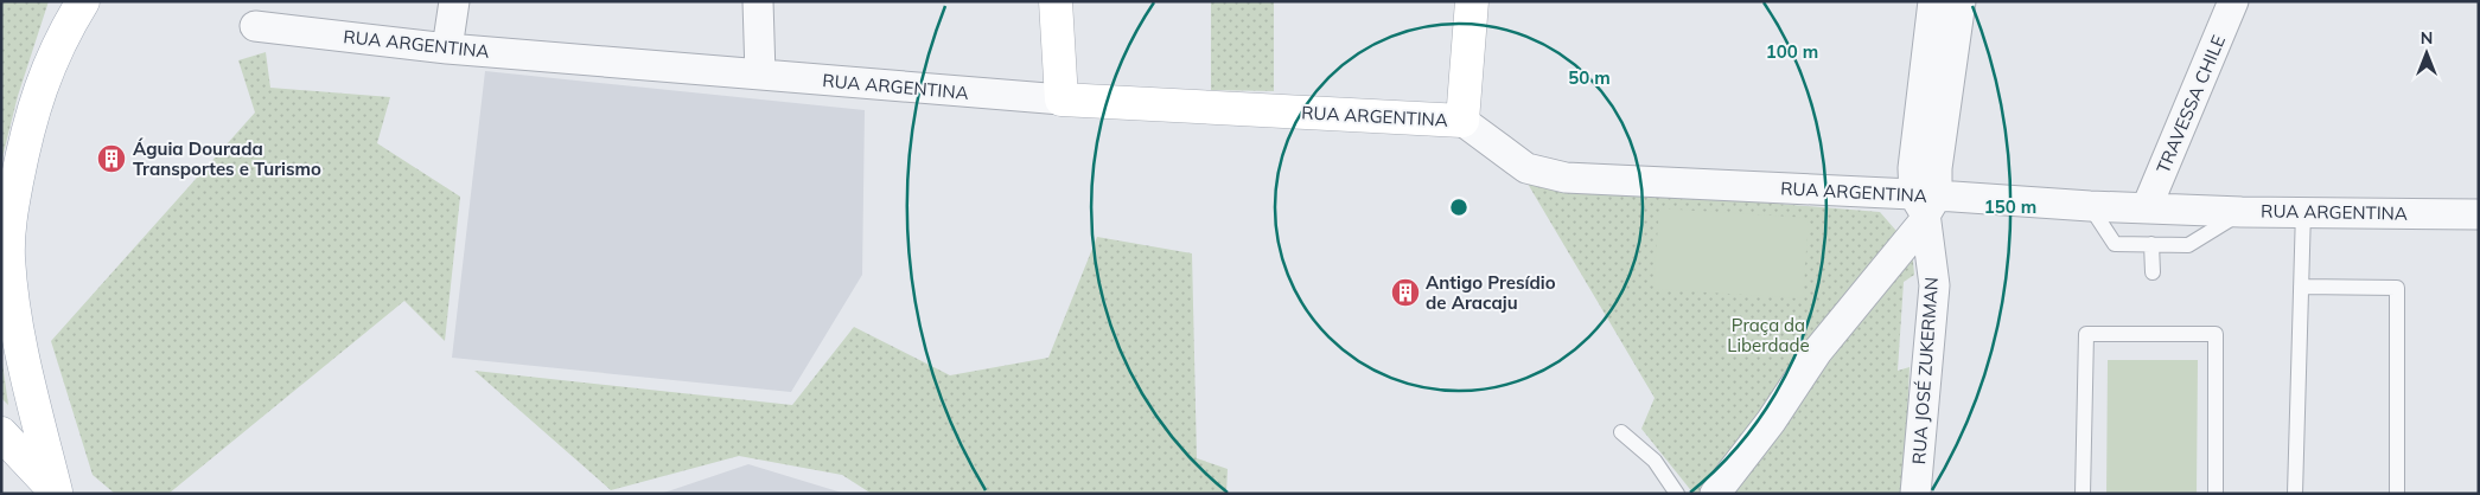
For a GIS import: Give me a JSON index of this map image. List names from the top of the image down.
{
  "streets": {
    "street": ["RUA ARGENTINA", "TRAVESSA CHILE", "RUA JOSÉ ZUKERMAN"]
  },
  "crossings": [
    ["RUA ARGENTINA", "TRAVESSA CHILE"],
    ["RUA ARGENTINA", "RUA JOSÉ ZUKERMAN"]
  ],
  "parks": ["Praça da Liberdade"],
  "places": {
    "building": ["Águia Dourada Transportes e Turismo", "Antigo Presídio de Aracaju"]
  },
  "north": "top",
  "rings": ["100 m", "50 m", "150 m"]
}
